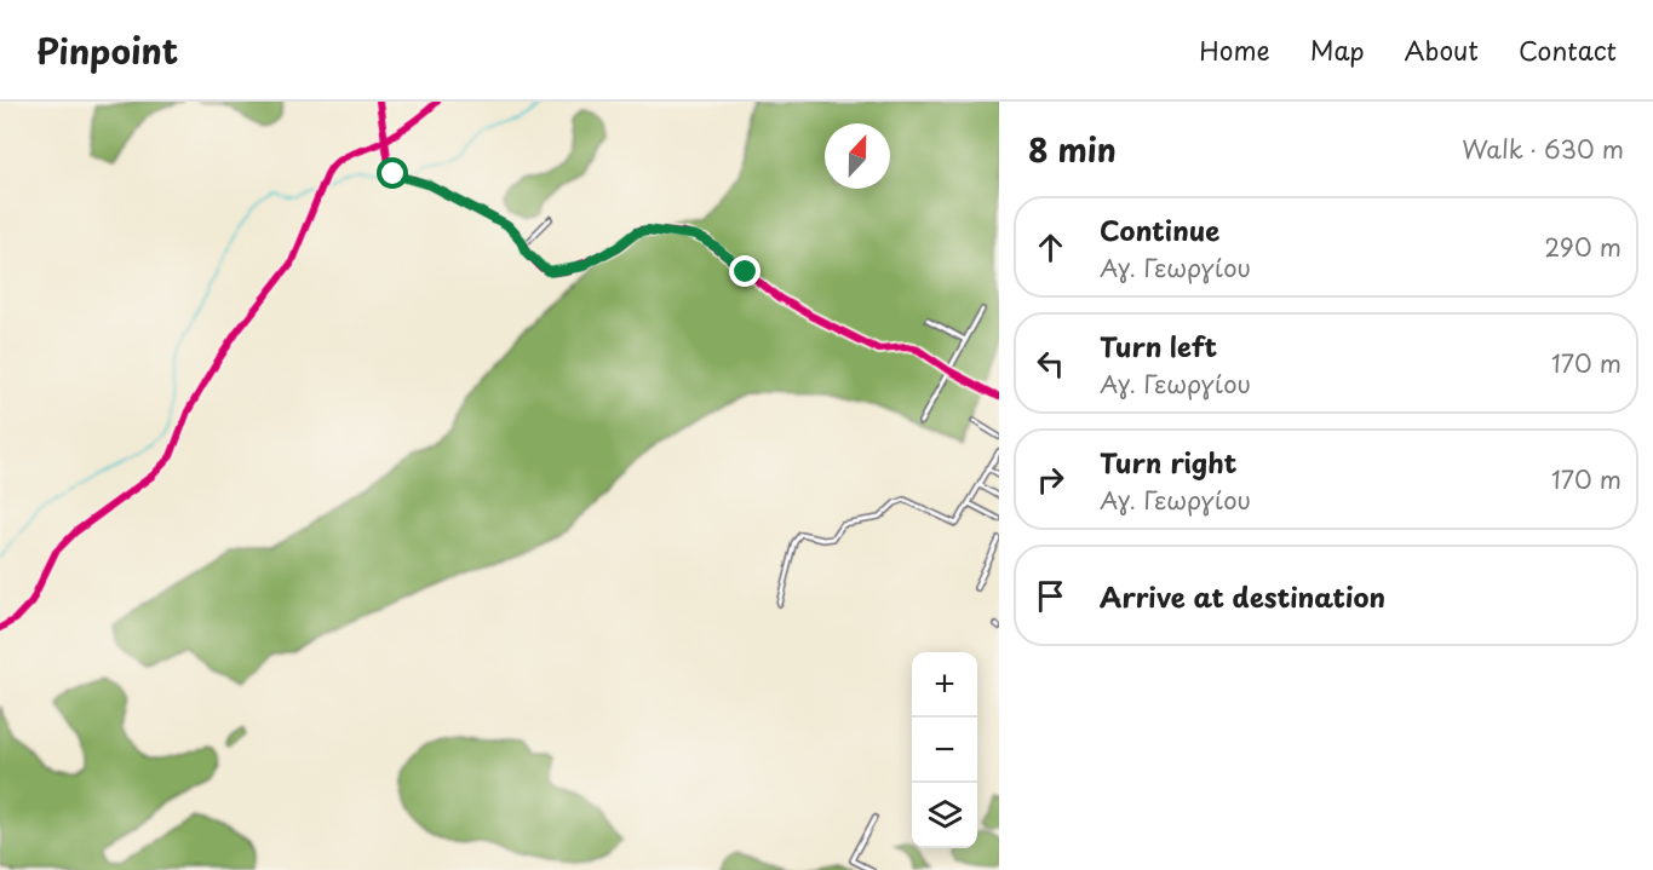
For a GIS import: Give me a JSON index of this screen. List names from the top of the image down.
{
  "north": "top",
  "page": {
    "header": "Pinpoint",
    "nav": [
      "Home",
      "Map",
      "About",
      "Contact"
    ],
    "heading": ["8 min", "Walk · 630 m"],
    "list": [
      ["Continue", "Αγ. Γεωργίου", "290 m"],
      ["Turn left", "Αγ. Γεωργίου", "170 m"],
      ["Turn right", "Αγ. Γεωργίου", "170 m"],
      "Arrive at destination"
    ],
    "map_buttons": ["+", "−"]
  }
}
